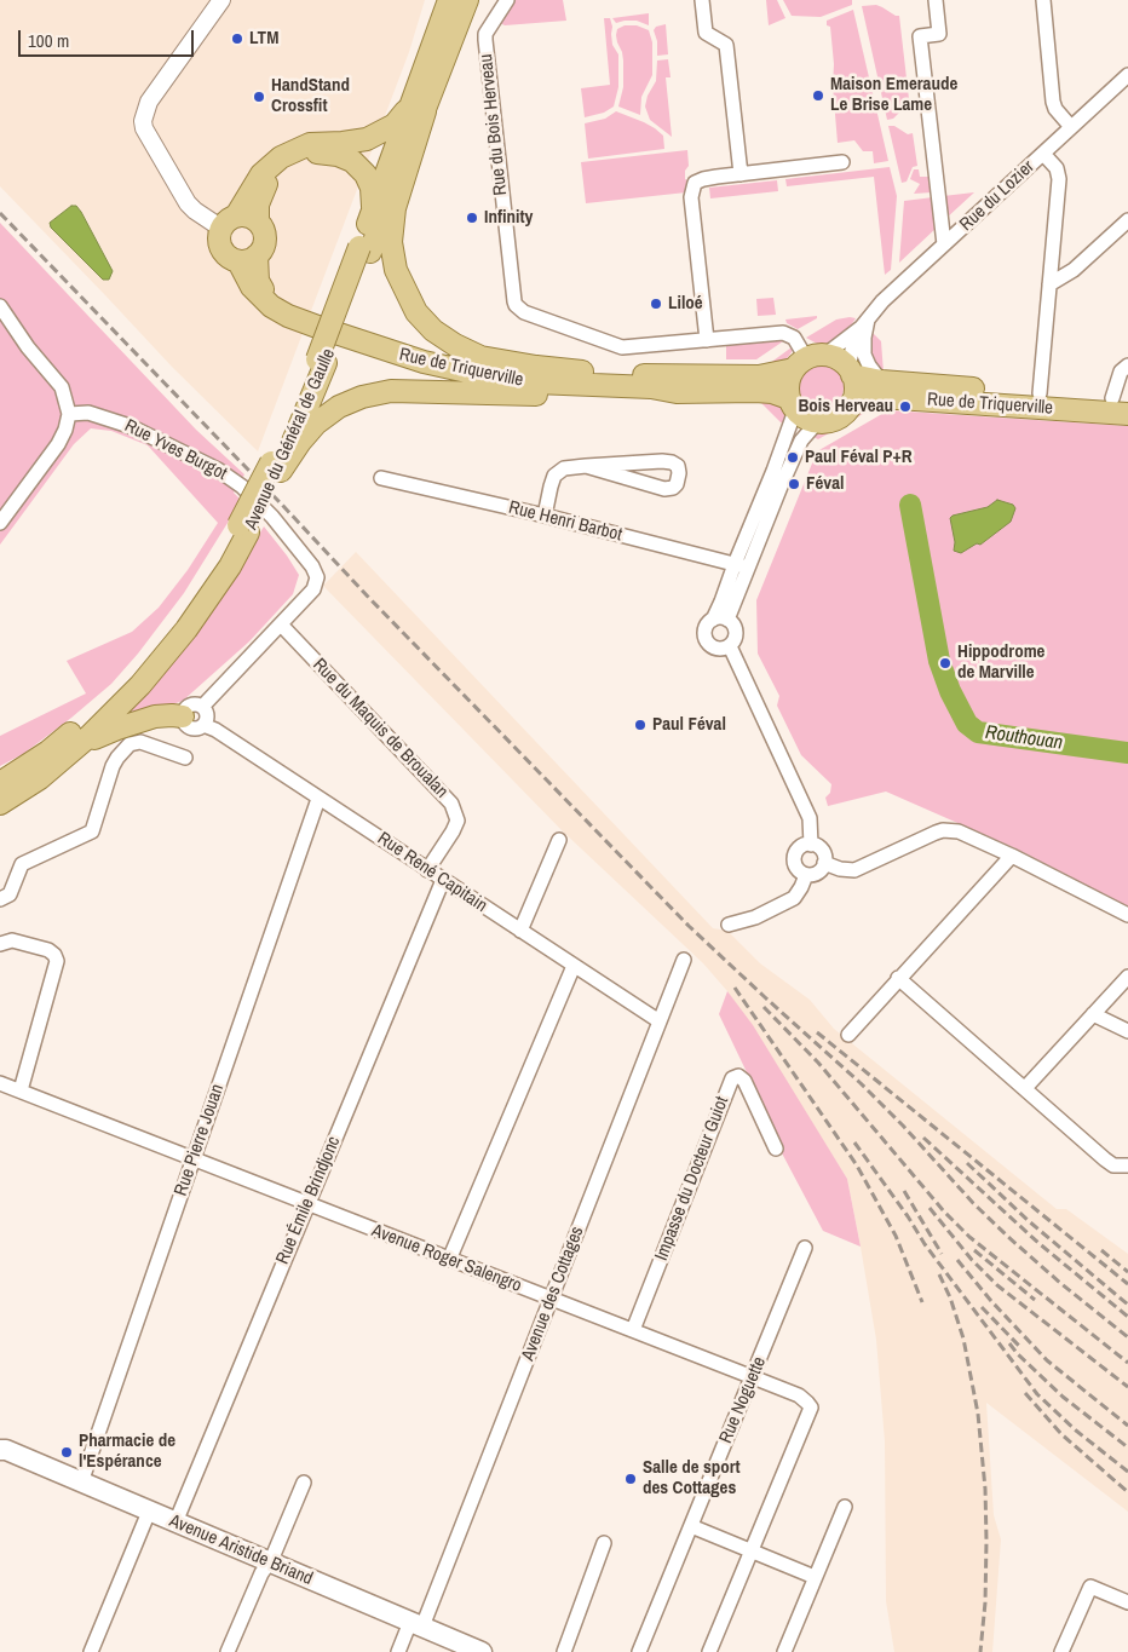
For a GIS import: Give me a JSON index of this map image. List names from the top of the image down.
{
  "streets": {
    "main road": ["Rue de Triquerville", "Avenue du Général de Gaulle", "Avenue Aristide Briand"],
    "street": [
      "Rue du Bois Herveau",
      "Rue du Lozier",
      "Rue Yves Burgot",
      "Rue Henri Barbot",
      "Rue du Maquis de Broualan",
      "Rue René Capitain",
      "Rue Pierre Jouan",
      "Impasse du Docteur Guiot",
      "Rue Émile Brindjonc",
      "Avenue Roger Salengro",
      "Avenue des Cottages",
      "Rue Noguette"
    ]
  },
  "crossings": [
    ["Rue du Bois Herveau", "Rue du Lozier"],
    ["Rue du Bois Herveau", "Rue de Triquerville"],
    ["Rue du Lozier", "Rue de Triquerville"],
    ["Rue Yves Burgot", "Rue du Maquis de Broualan"],
    ["Rue Yves Burgot", "Rue René Capitain"],
    ["Rue du Maquis de Broualan", "Rue René Capitain"],
    ["Rue René Capitain", "Rue Pierre Jouan"],
    ["Rue René Capitain", "Rue Émile Brindjonc"],
    ["Rue René Capitain", "Avenue des Cottages"],
    ["Rue Pierre Jouan", "Avenue Roger Salengro"],
    ["Rue Pierre Jouan", "Avenue Aristide Briand"],
    ["Impasse du Docteur Guiot", "Avenue Roger Salengro"],
    ["Rue Émile Brindjonc", "Avenue Roger Salengro"],
    ["Rue Émile Brindjonc", "Avenue Aristide Briand"],
    ["Avenue Roger Salengro", "Avenue des Cottages"],
    ["Avenue Roger Salengro", "Rue Noguette"],
    ["Avenue des Cottages", "Avenue Aristide Briand"]
  ],
  "water": ["Routhouan"],
  "places": [
    "LTM",
    "Maison Emeraude Le Brise Lame",
    "HandStand Crossfit",
    "Infinity",
    "Liloé",
    "Bois Herveau",
    "Paul Féval P+R",
    "Féval",
    "Hippodrome de Marville",
    "Paul Féval",
    "Pharmacie de l'Espérance",
    "Salle de sport des Cottages"
  ],
  "scale_bar": "100 m"
}
